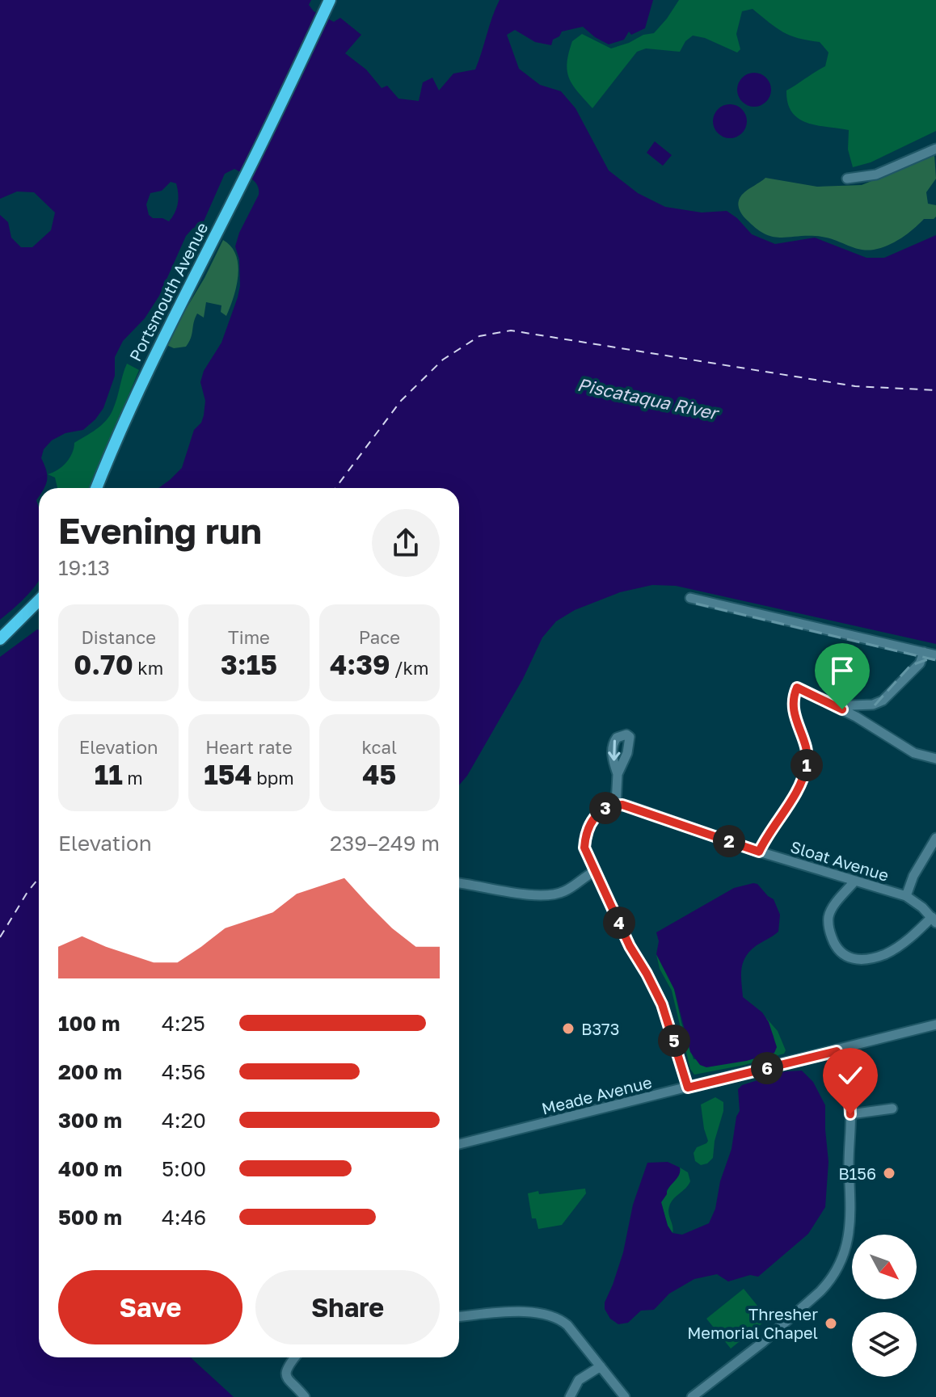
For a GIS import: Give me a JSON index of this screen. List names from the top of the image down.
{
  "streets": {
    "main road": ["Portsmouth Avenue"],
    "street": ["Sloat Avenue", "Meade Avenue"]
  },
  "water": ["Piscataqua River"],
  "places": ["B373", "B156", "Thresher Memorial Chapel"],
  "north": "bottom right",
  "page": {
    "heading": ["Evening run", "19:13"],
    "stats": [
      ["Distance", "0.70 km"],
      ["Time", "3:15"],
      ["Pace", "4:39 /km"],
      ["Elevation", "11 m"],
      ["Heart rate", "154 bpm"],
      ["kcal", "45"]
    ],
    "pins": [
      "1",
      "3",
      "2",
      "4",
      "5",
      "6"
    ],
    "chart": ["Elevation", "239–249 m"],
    "list": [
      {
        "name": "100 m",
        "note": "4:25"
      },
      {
        "name": "200 m",
        "note": "4:56"
      },
      {
        "name": "300 m",
        "note": "4:20"
      },
      {
        "name": "400 m",
        "note": "5:00"
      },
      {
        "name": "500 m",
        "note": "4:46"
      }
    ],
    "buttons": ["Save", "Share"]
  }
}
